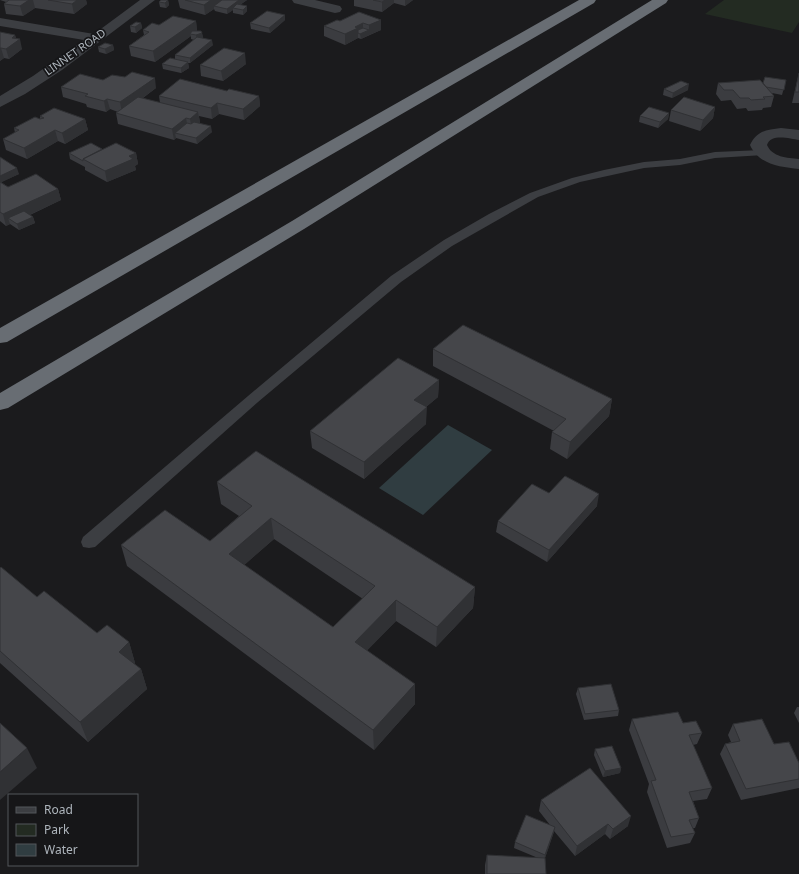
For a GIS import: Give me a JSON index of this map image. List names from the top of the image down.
{
  "streets": {
    "street": ["LINNET ROAD"]
  },
  "legend": ["Road", "Park", "Water"]
}
